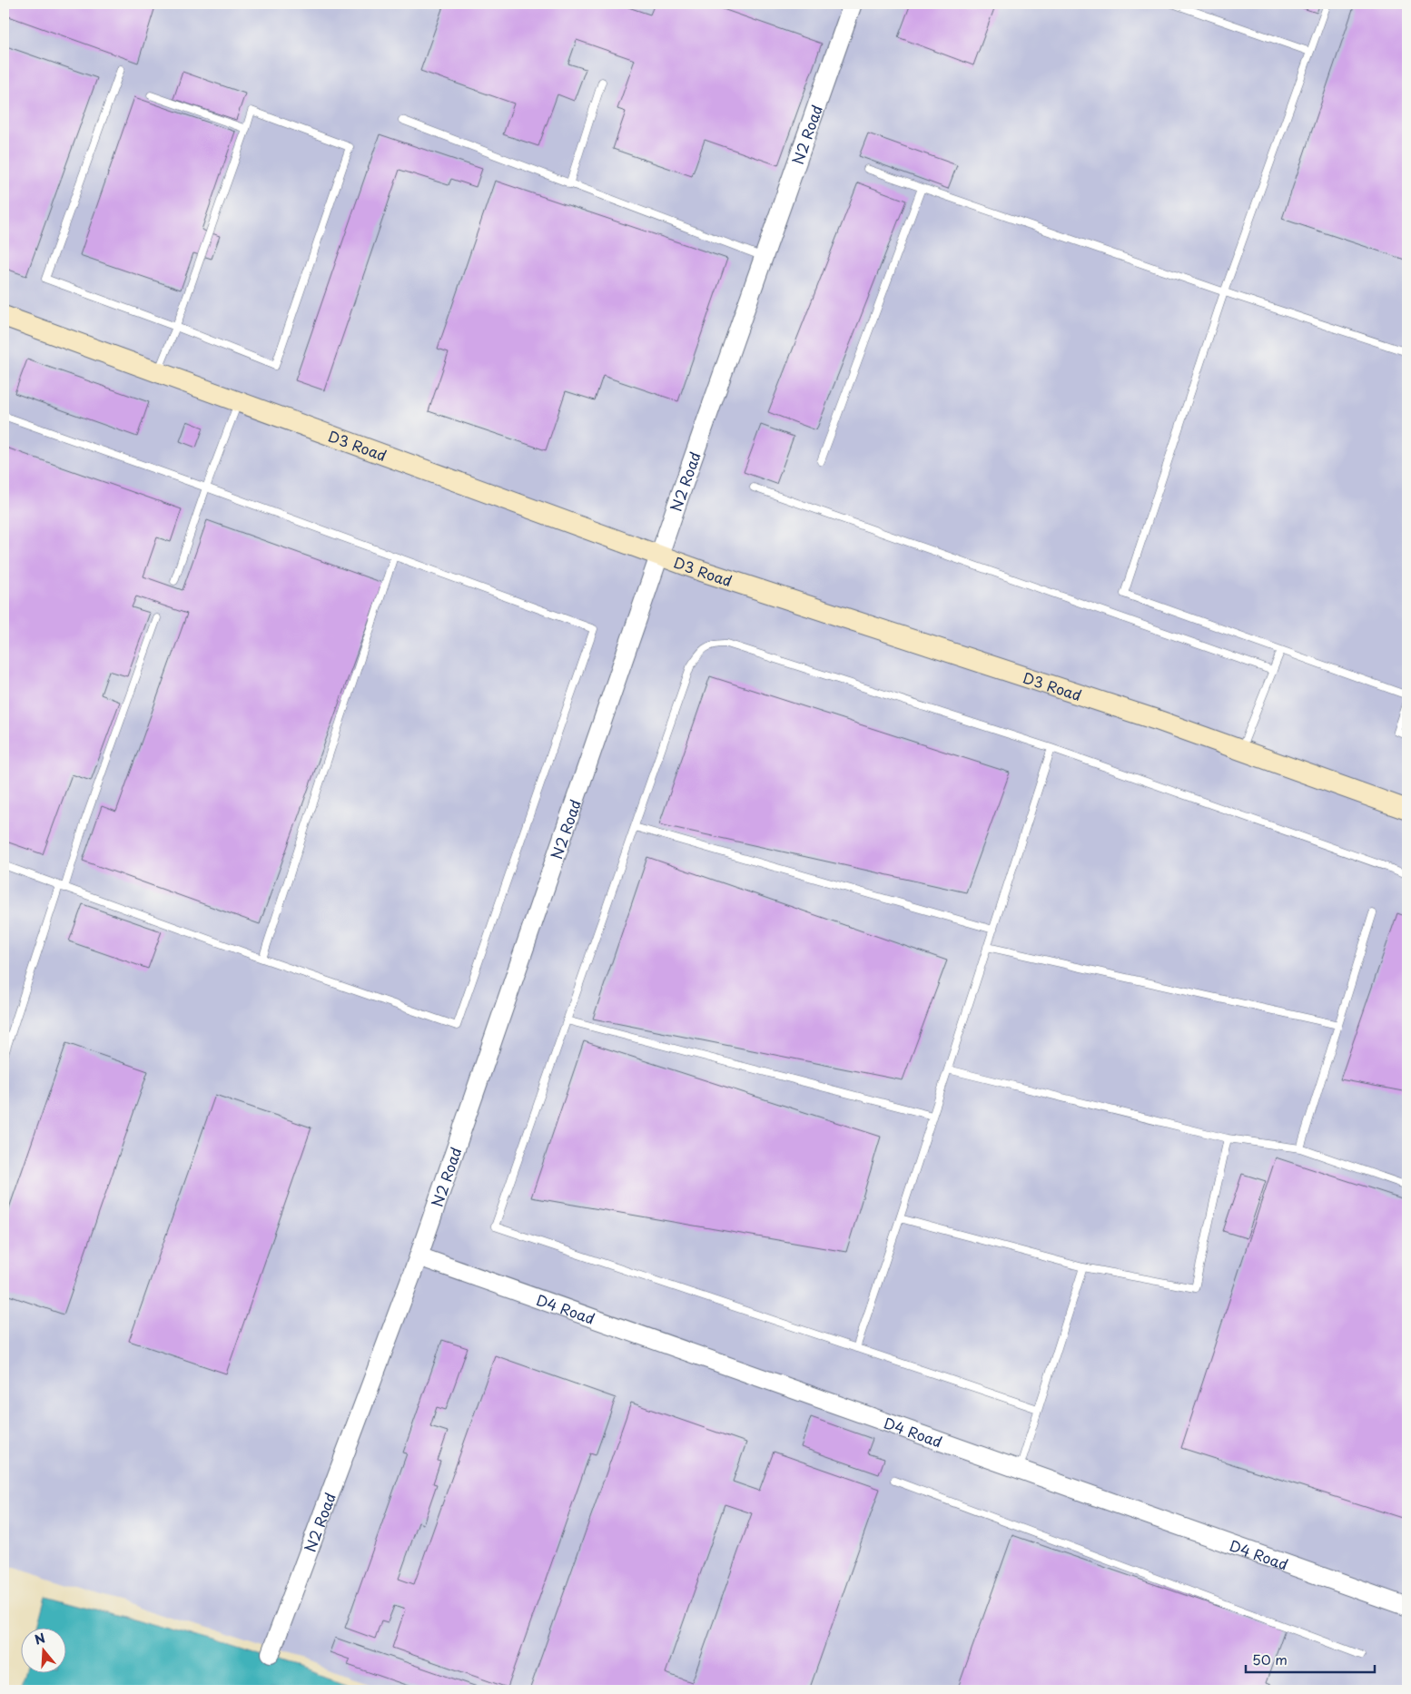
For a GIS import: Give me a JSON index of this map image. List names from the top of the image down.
{
  "streets": {
    "main road": ["D3 Road"],
    "street": ["N2 Road", "D4 Road"]
  },
  "crossings": [
    ["N2 Road", "D3 Road"],
    ["N2 Road", "D4 Road"]
  ],
  "scale_bar": "50 m",
  "north": "top"
}
